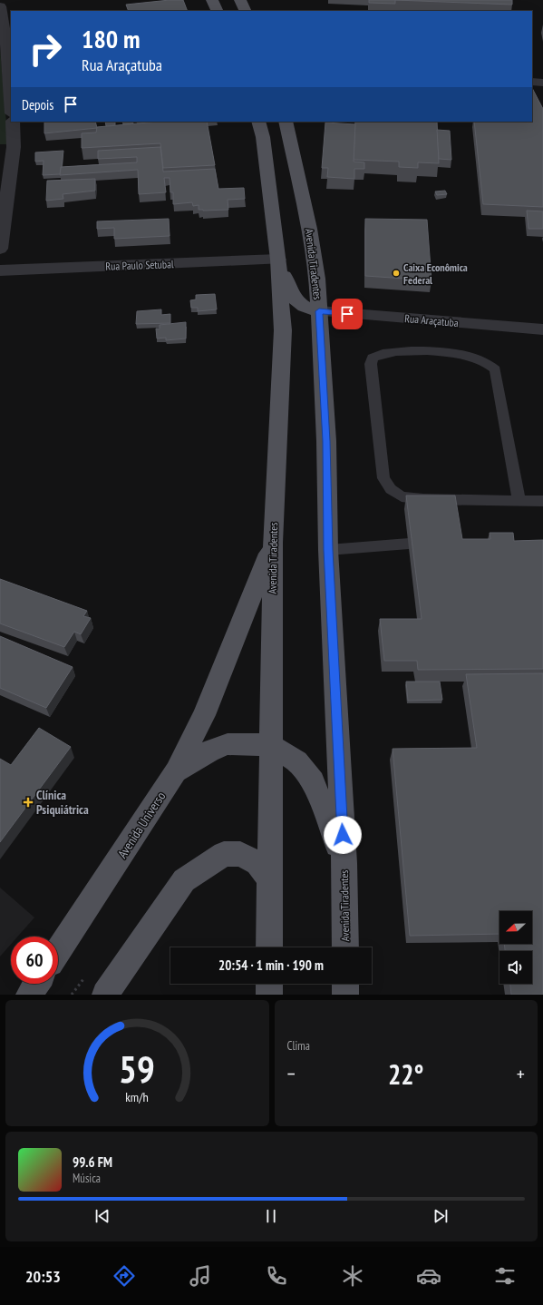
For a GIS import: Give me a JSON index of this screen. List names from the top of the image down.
{
  "streets": {
    "main road": ["Avenida Tiradentes", "Avenida Universo"],
    "street": ["Rua Paulo Setubal", "Rua Araçatuba"]
  },
  "crossings": [
    ["Avenida Tiradentes", "Rua Paulo Setubal"],
    ["Avenida Tiradentes", "Rua Araçatuba"],
    ["Avenida Tiradentes", "Avenida Universo"]
  ],
  "places": {
    "other": ["Caixa Econômica Federal"],
    "health": ["Clínica Psiquiátrica"]
  },
  "north": "left",
  "page": {
    "turn": ["180 m", "Rua Araçatuba"],
    "then": "Depois",
    "limit": "60",
    "trip": "20:54 · 1 min · 190 m",
    "tile": "Clima",
    "heat": ["−", "22°", "+"],
    "song": ["99.6 FM", "Música"],
    "tabs": "20:53",
    "gauge": ["59", "km/h"]
  }
}
